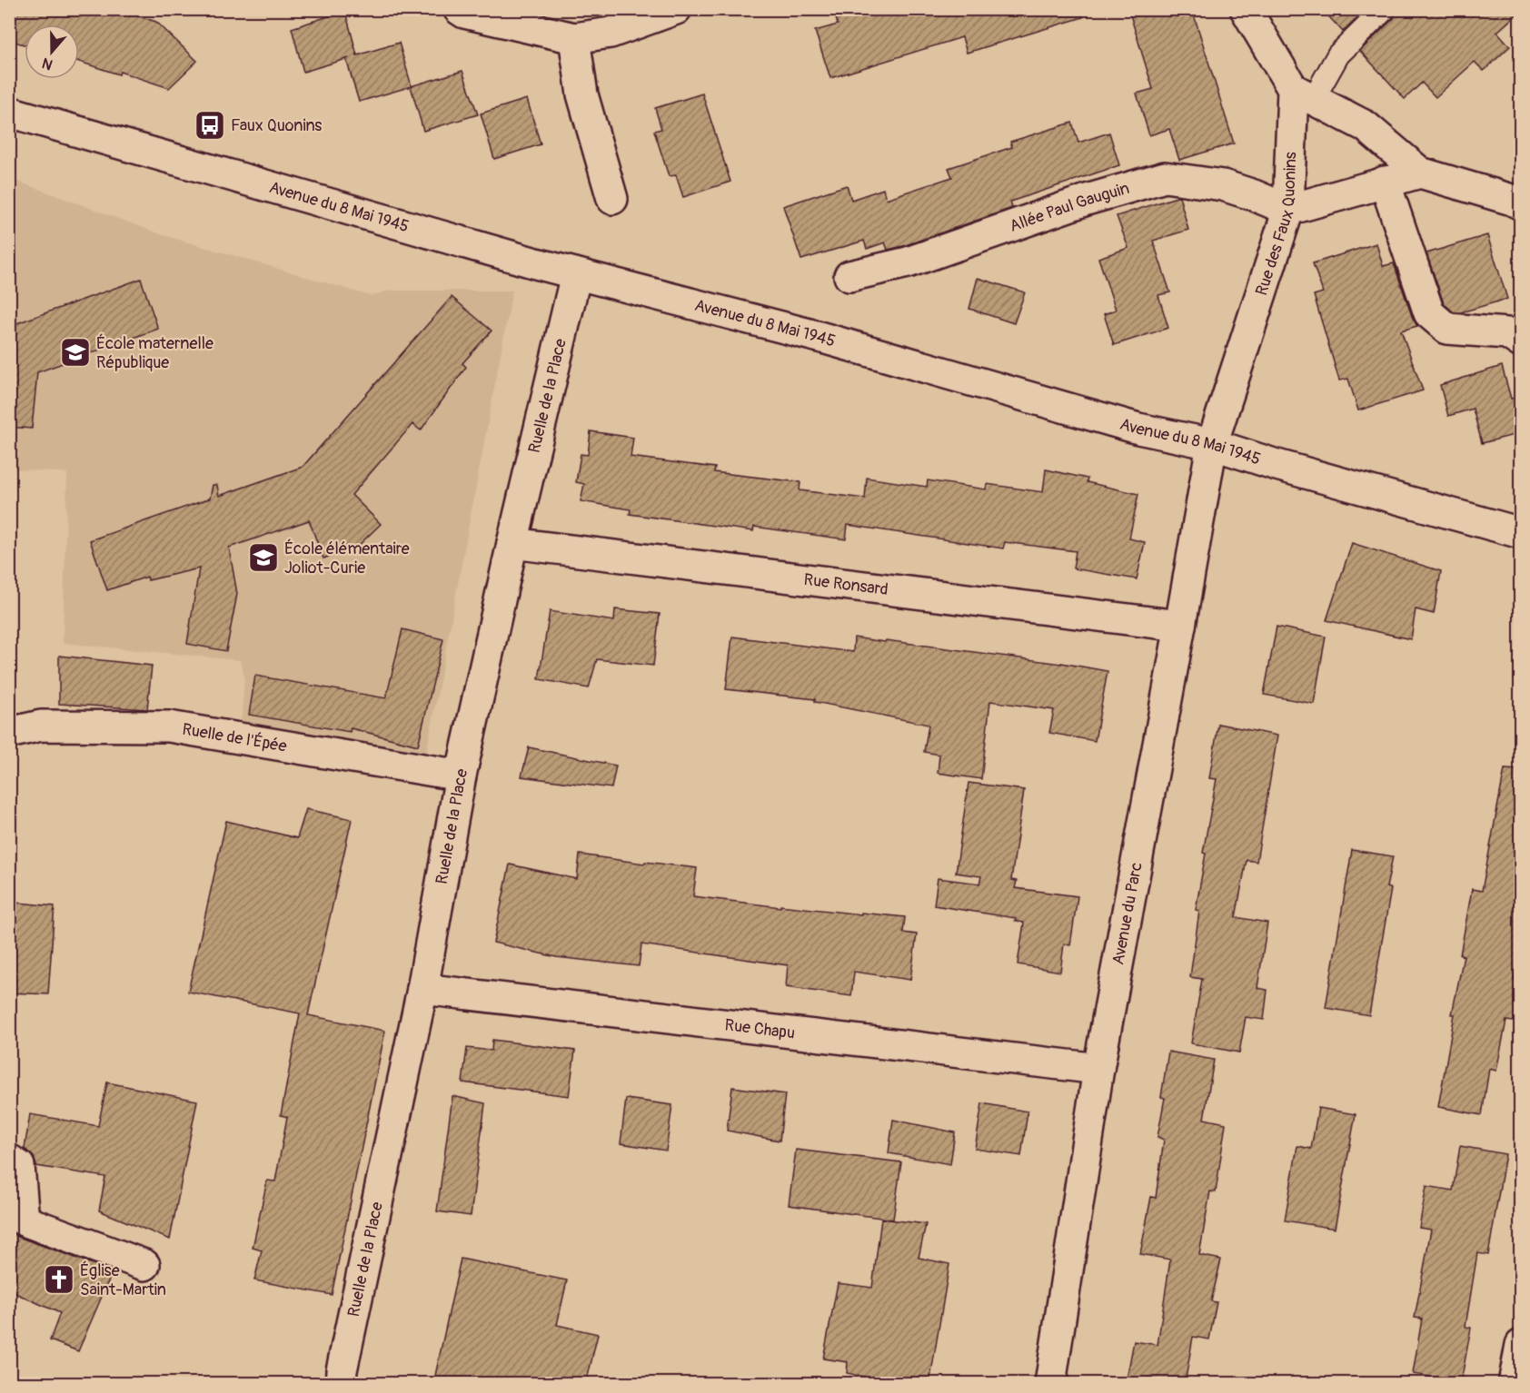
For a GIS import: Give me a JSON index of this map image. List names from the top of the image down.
{
  "streets": {
    "street": [
      "Avenue du 8 Mai 1945",
      "Allée Paul Gauguin",
      "Rue des Faux Quonins",
      "Ruelle de la Place",
      "Rue Ronsard",
      "Ruelle de l'Épée",
      "Avenue du Parc",
      "Rue Chapu"
    ]
  },
  "crossings": [
    ["Avenue du 8 Mai 1945", "Rue des Faux Quonins"],
    ["Avenue du 8 Mai 1945", "Ruelle de la Place"],
    ["Avenue du 8 Mai 1945", "Avenue du Parc"],
    ["Allée Paul Gauguin", "Rue des Faux Quonins"],
    ["Rue des Faux Quonins", "Avenue du Parc"],
    ["Ruelle de la Place", "Rue Ronsard"],
    ["Ruelle de la Place", "Ruelle de l'Épée"],
    ["Ruelle de la Place", "Rue Chapu"],
    ["Rue Ronsard", "Avenue du Parc"],
    ["Avenue du Parc", "Rue Chapu"]
  ],
  "places": {
    "bus stop": ["Faux Quonins"],
    "school or university": ["École maternelle République", "École élémentaire Joliot-Curie"],
    "church": ["Église Saint-Martin"]
  },
  "north": "bottom"
}
